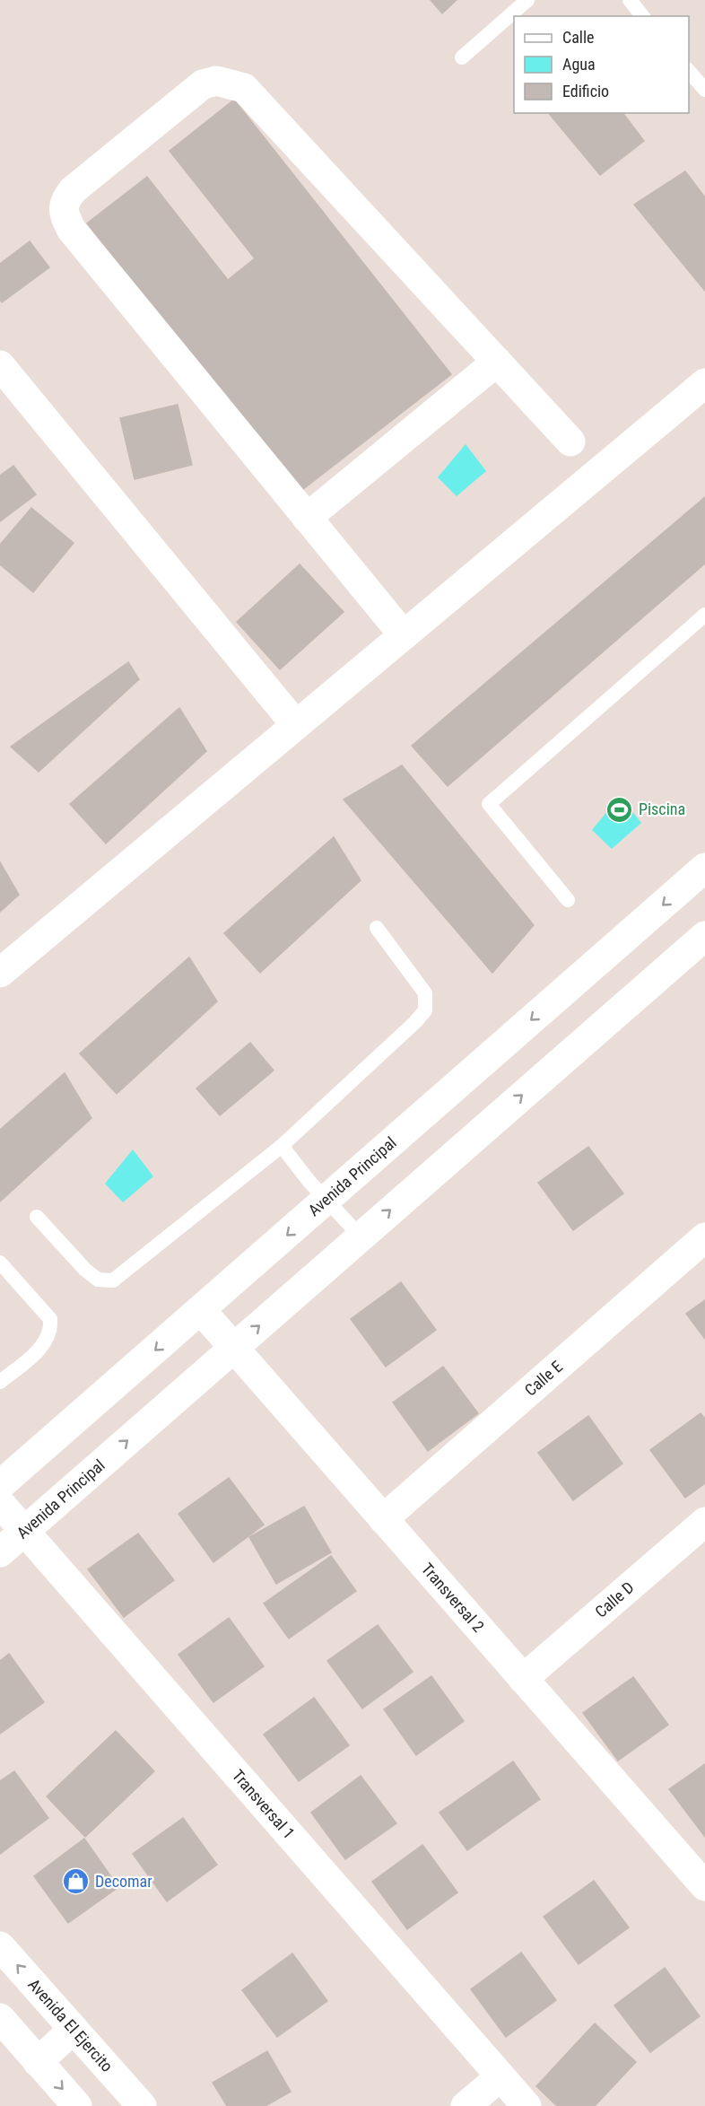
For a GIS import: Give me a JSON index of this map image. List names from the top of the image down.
{
  "streets": {
    "street": [
      "Avenida Principal",
      "Calle E",
      "Transversal 2",
      "Calle D",
      "Transversal 1",
      "Avenida El Ejercito"
    ]
  },
  "crossings": [
    ["Avenida Principal", "Transversal 2"],
    ["Avenida Principal", "Transversal 1"],
    ["Calle E", "Transversal 2"],
    ["Transversal 2", "Calle D"]
  ],
  "places": {
    "sports": ["Piscina"],
    "shop": ["Decomar"]
  },
  "legend": ["Calle", "Agua", "Edificio"]
}
